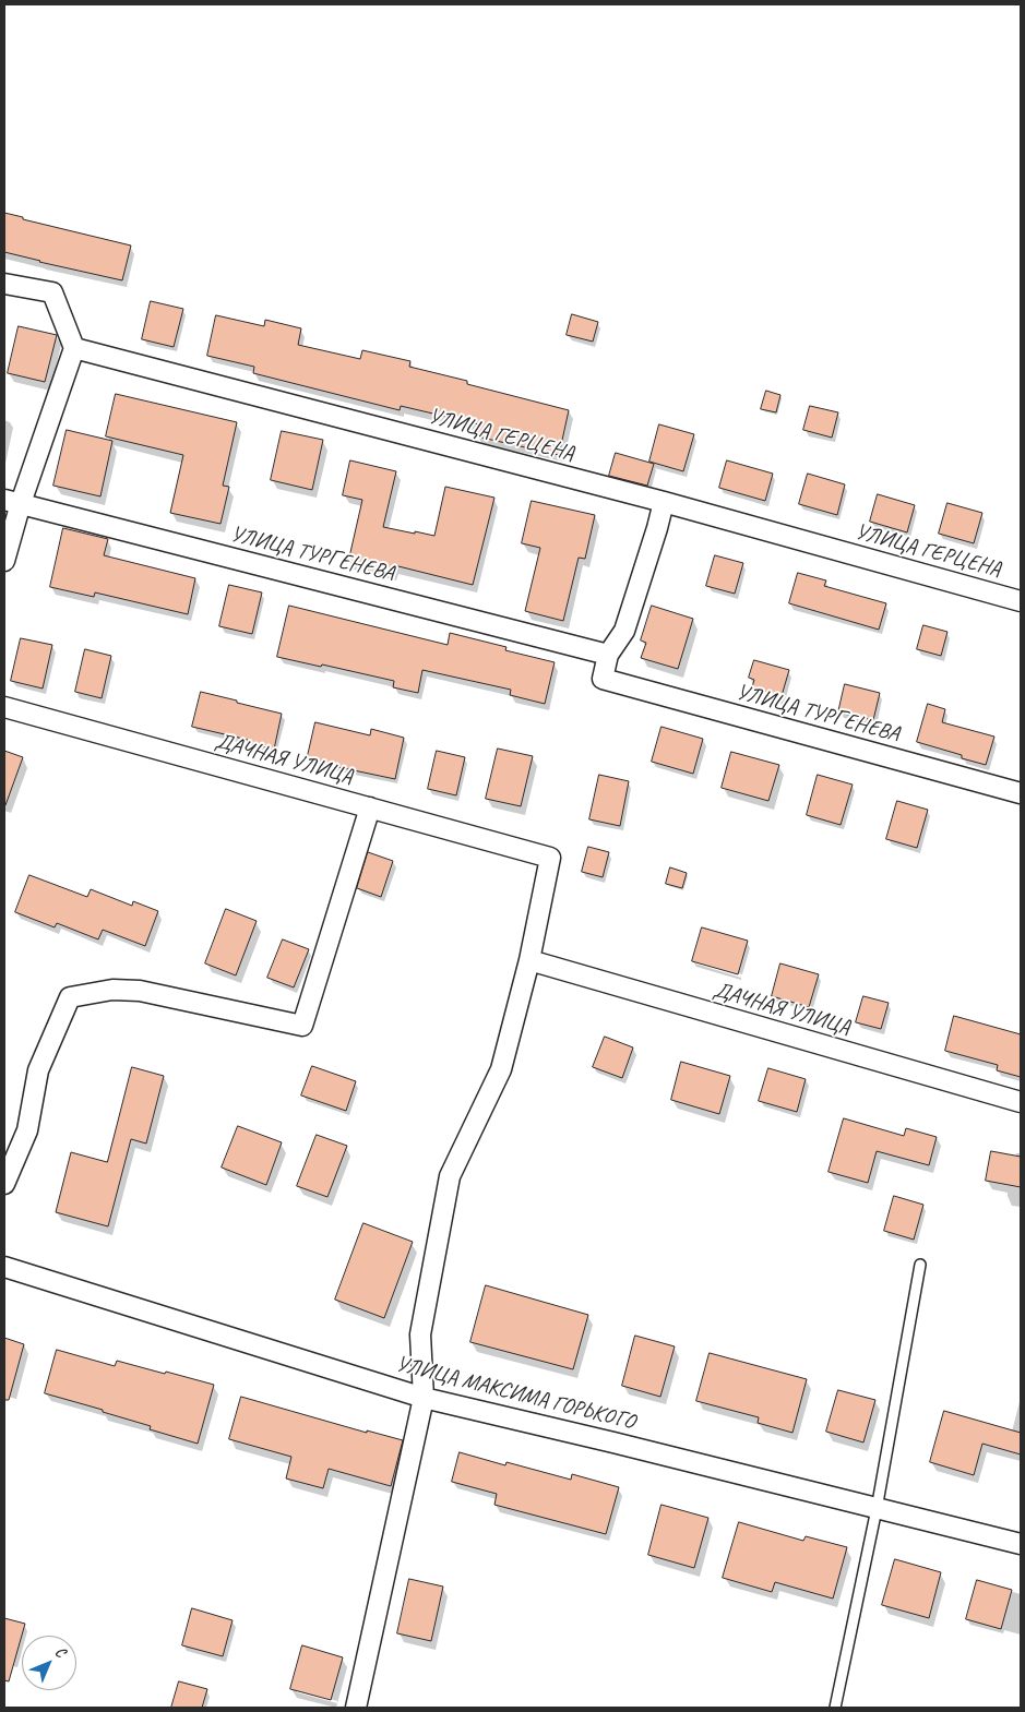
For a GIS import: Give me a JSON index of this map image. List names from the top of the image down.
{
  "streets": {
    "street": [
      "УЛИЦА ГЕРЦЕНА",
      "УЛИЦА ТУРГЕНЕВА",
      "ДАЧНАЯ УЛИЦА",
      "УЛИЦА МАКСИМА ГОРЬКОГО"
    ]
  },
  "north": "top right"
}
